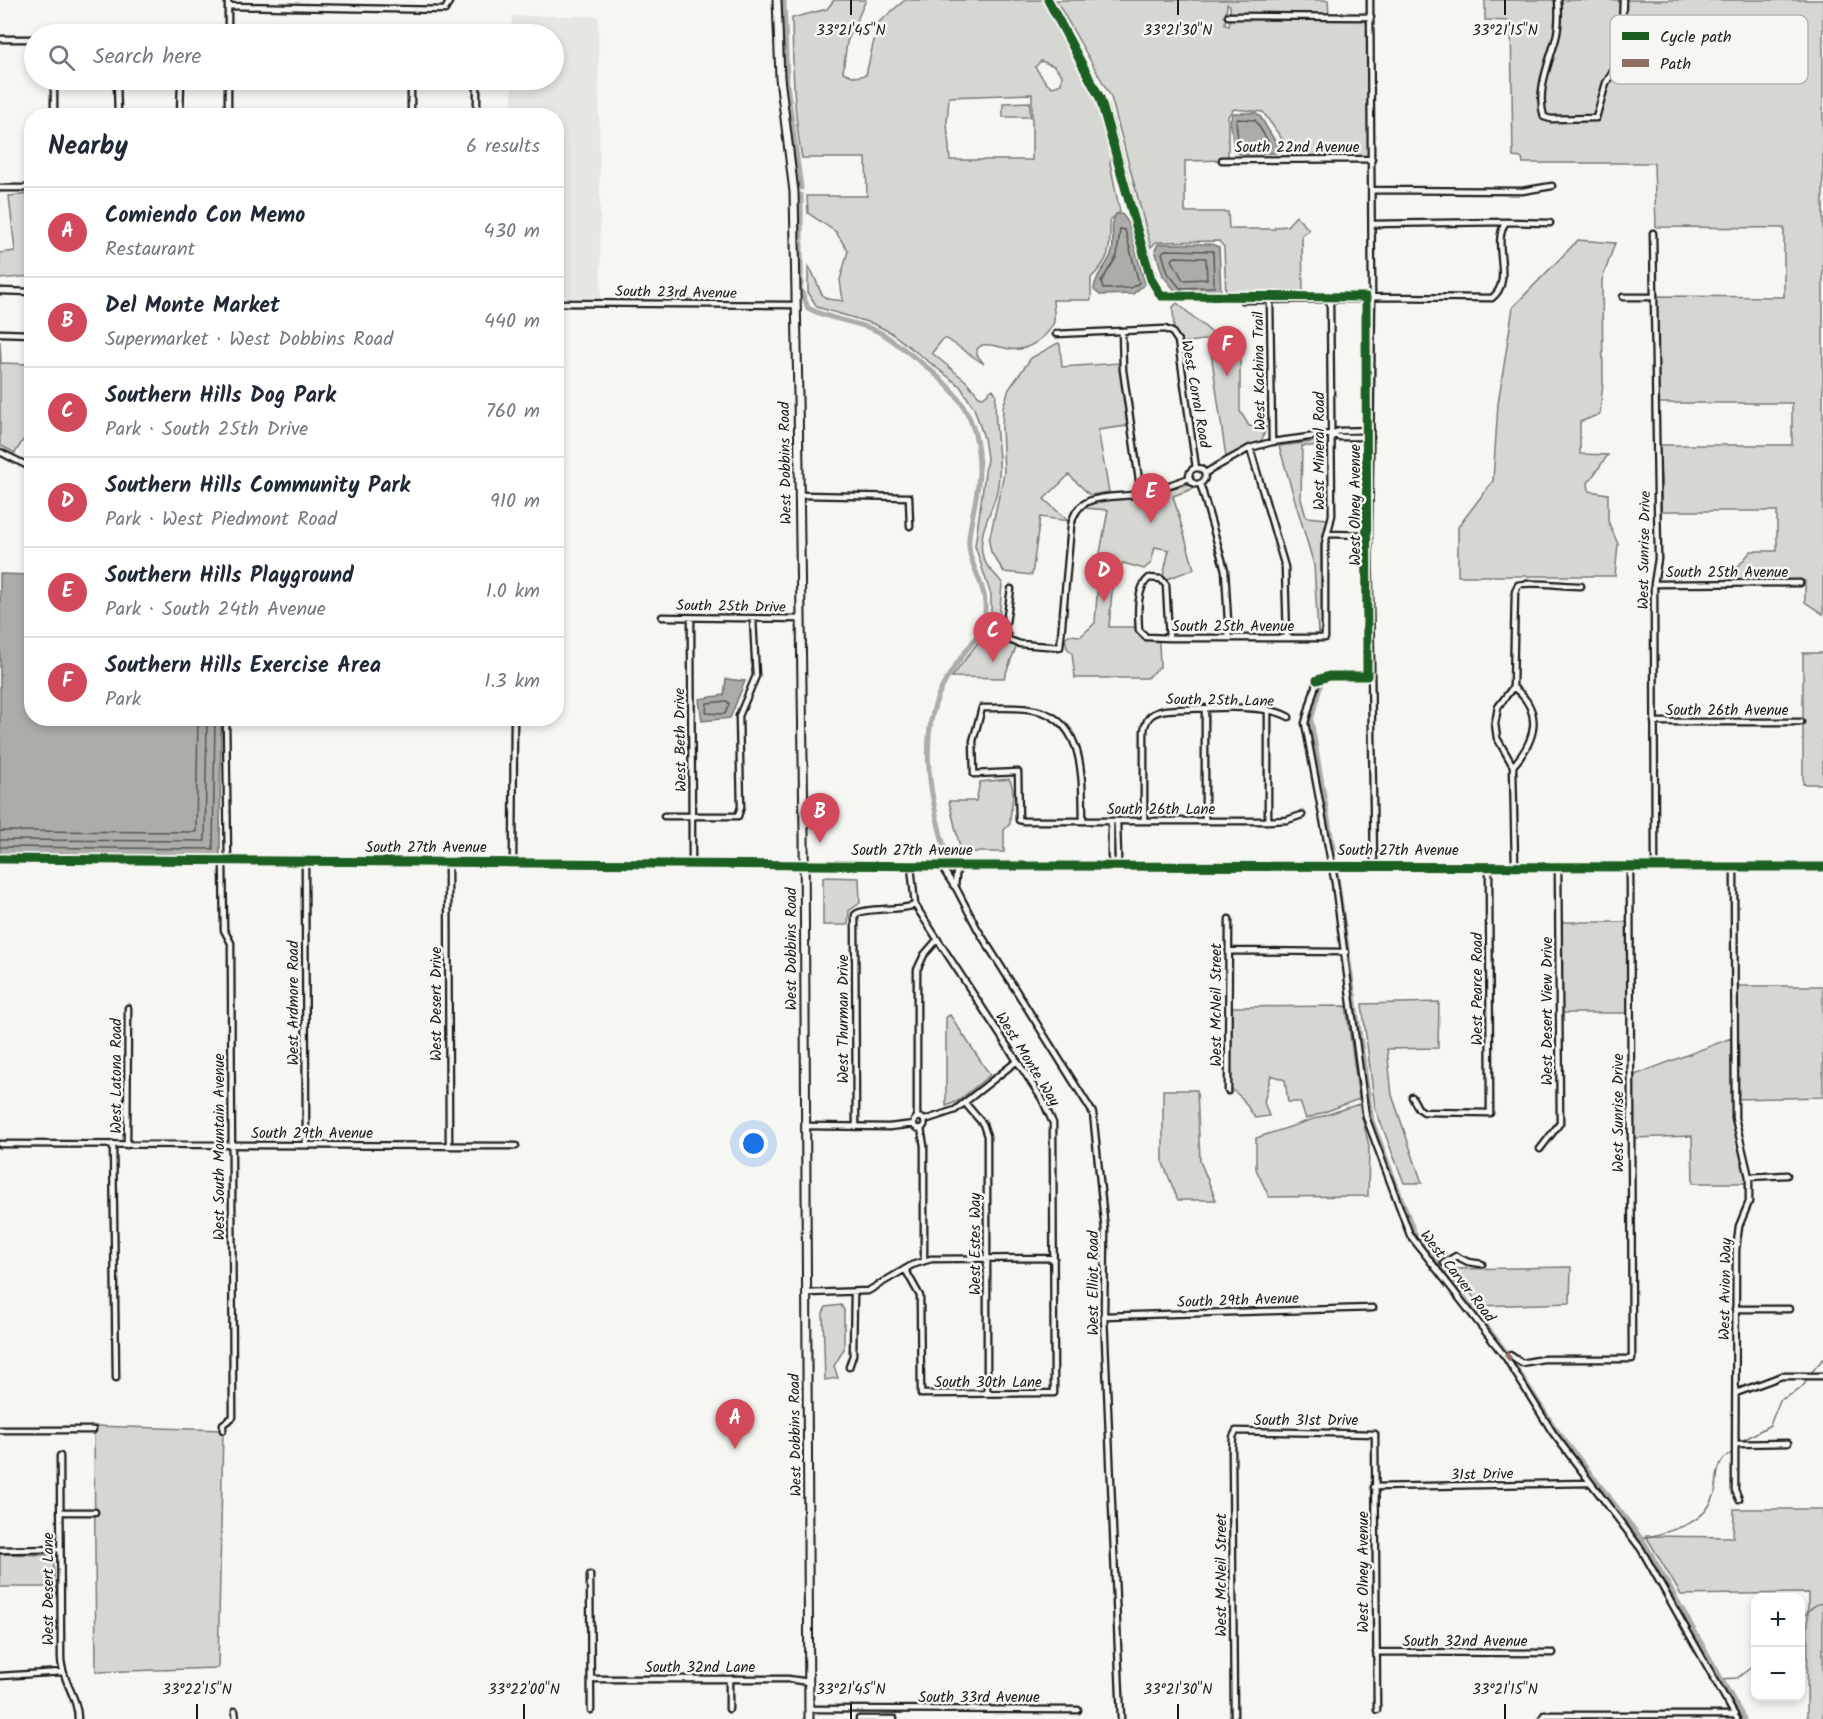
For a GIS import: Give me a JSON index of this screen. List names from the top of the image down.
{
  "streets": {
    "street": [
      "South 22nd Avenue",
      "South 23rd Avenue",
      "West Kachina Trail",
      "West Corral Road",
      "West Mineral Road",
      "West Dobbins Road",
      "West Olney Avenue",
      "West Sunrise Drive",
      "South 25th Avenue",
      "South 25th Drive",
      "South 25th Lane",
      "South 26th Avenue",
      "West Beth Drive",
      "South 26th Lane",
      "South 27th Avenue",
      "West Pearce Road",
      "West Ardmore Road",
      "West Desert Drive",
      "West McNeil Street",
      "West Desert View Drive",
      "West Thurman Drive",
      "West Monte Way",
      "West Latona Road",
      "South 29th Avenue",
      "West South Mountain Avenue",
      "West Estes Way",
      "West Carver Road",
      "West Elliot Road",
      "West Avion Way",
      "South 30th Lane",
      "South 31st Drive",
      "31st Drive",
      "West Desert Lane",
      "South 32nd Avenue",
      "South 32nd Lane",
      "South 33rd Avenue"
    ]
  },
  "crossings": [
    ["South 22nd Avenue", "West Olney Avenue"],
    ["South 23rd Avenue", "West Dobbins Road"],
    ["West Kachina Trail", "South 25th Avenue"],
    ["West Mineral Road", "South 25th Avenue"],
    ["West Dobbins Road", "South 25th Drive"],
    ["West Dobbins Road", "South 27th Avenue"],
    ["West Dobbins Road", "South 32nd Lane"],
    ["West Dobbins Road", "South 33rd Avenue"],
    ["West Olney Avenue", "South 27th Avenue"],
    ["West Olney Avenue", "South 31st Drive"],
    ["West Olney Avenue", "31st Drive"],
    ["West Olney Avenue", "South 32nd Avenue"],
    ["West Sunrise Drive", "South 25th Avenue"],
    ["West Sunrise Drive", "South 26th Avenue"],
    ["West Sunrise Drive", "South 27th Avenue"],
    ["South 25th Drive", "West Beth Drive"],
    ["South 25th Lane", "South 26th Lane"],
    ["West Beth Drive", "South 27th Avenue"],
    ["South 27th Avenue", "West Pearce Road"],
    ["South 27th Avenue", "West Ardmore Road"],
    ["South 27th Avenue", "West Desert Drive"],
    ["South 27th Avenue", "West Desert View Drive"],
    ["South 27th Avenue", "West Monte Way"],
    ["South 27th Avenue", "West South Mountain Avenue"],
    ["South 27th Avenue", "West Carver Road"],
    ["South 27th Avenue", "West Elliot Road"],
    ["South 27th Avenue", "West Avion Way"],
    ["West Ardmore Road", "South 29th Avenue"],
    ["West Desert Drive", "South 29th Avenue"],
    ["West McNeil Street", "South 31st Drive"],
    ["West Thurman Drive", "West Monte Way"],
    ["West Monte Way", "South 30th Lane"],
    ["West Latona Road", "South 29th Avenue"],
    ["South 29th Avenue", "West South Mountain Avenue"],
    ["South 29th Avenue", "West Elliot Road"],
    ["West Estes Way", "South 30th Lane"],
    ["West Carver Road", "31st Drive"]
  ],
  "legend": ["Cycle path", "Path"],
  "page": {
    "search": "Search here",
    "heading": ["Nearby", "6 results"],
    "list": [
      {
        "mark": "A",
        "name": "Comiendo Con Memo",
        "note": "Restaurant",
        "value": "430 m"
      },
      {
        "mark": "B",
        "name": "Del Monte Market",
        "note": "Supermarket · West Dobbins Road",
        "value": "440 m"
      },
      {
        "mark": "C",
        "name": "Southern Hills Dog Park",
        "note": "Park · South 25th Drive",
        "value": "760 m"
      },
      {
        "mark": "D",
        "name": "Southern Hills Community Park",
        "note": "Park · West Piedmont Road",
        "value": "910 m"
      },
      {
        "mark": "E",
        "name": "Southern Hills Playground",
        "note": "Park · South 24th Avenue",
        "value": "1.0 km"
      },
      {
        "mark": "F",
        "name": "Southern Hills Exercise Area",
        "note": "Park",
        "value": "1.3 km"
      }
    ],
    "pins": [
      "F",
      "E",
      "D",
      "C",
      "B",
      "A"
    ],
    "map_buttons": ["+", "−"]
  },
  "coordinates": [
    "33°21'45\"N",
    "33°21'30\"N",
    "33°21'15\"N",
    "33°22'15\"N",
    "33°22'00\"N"
  ]
}
